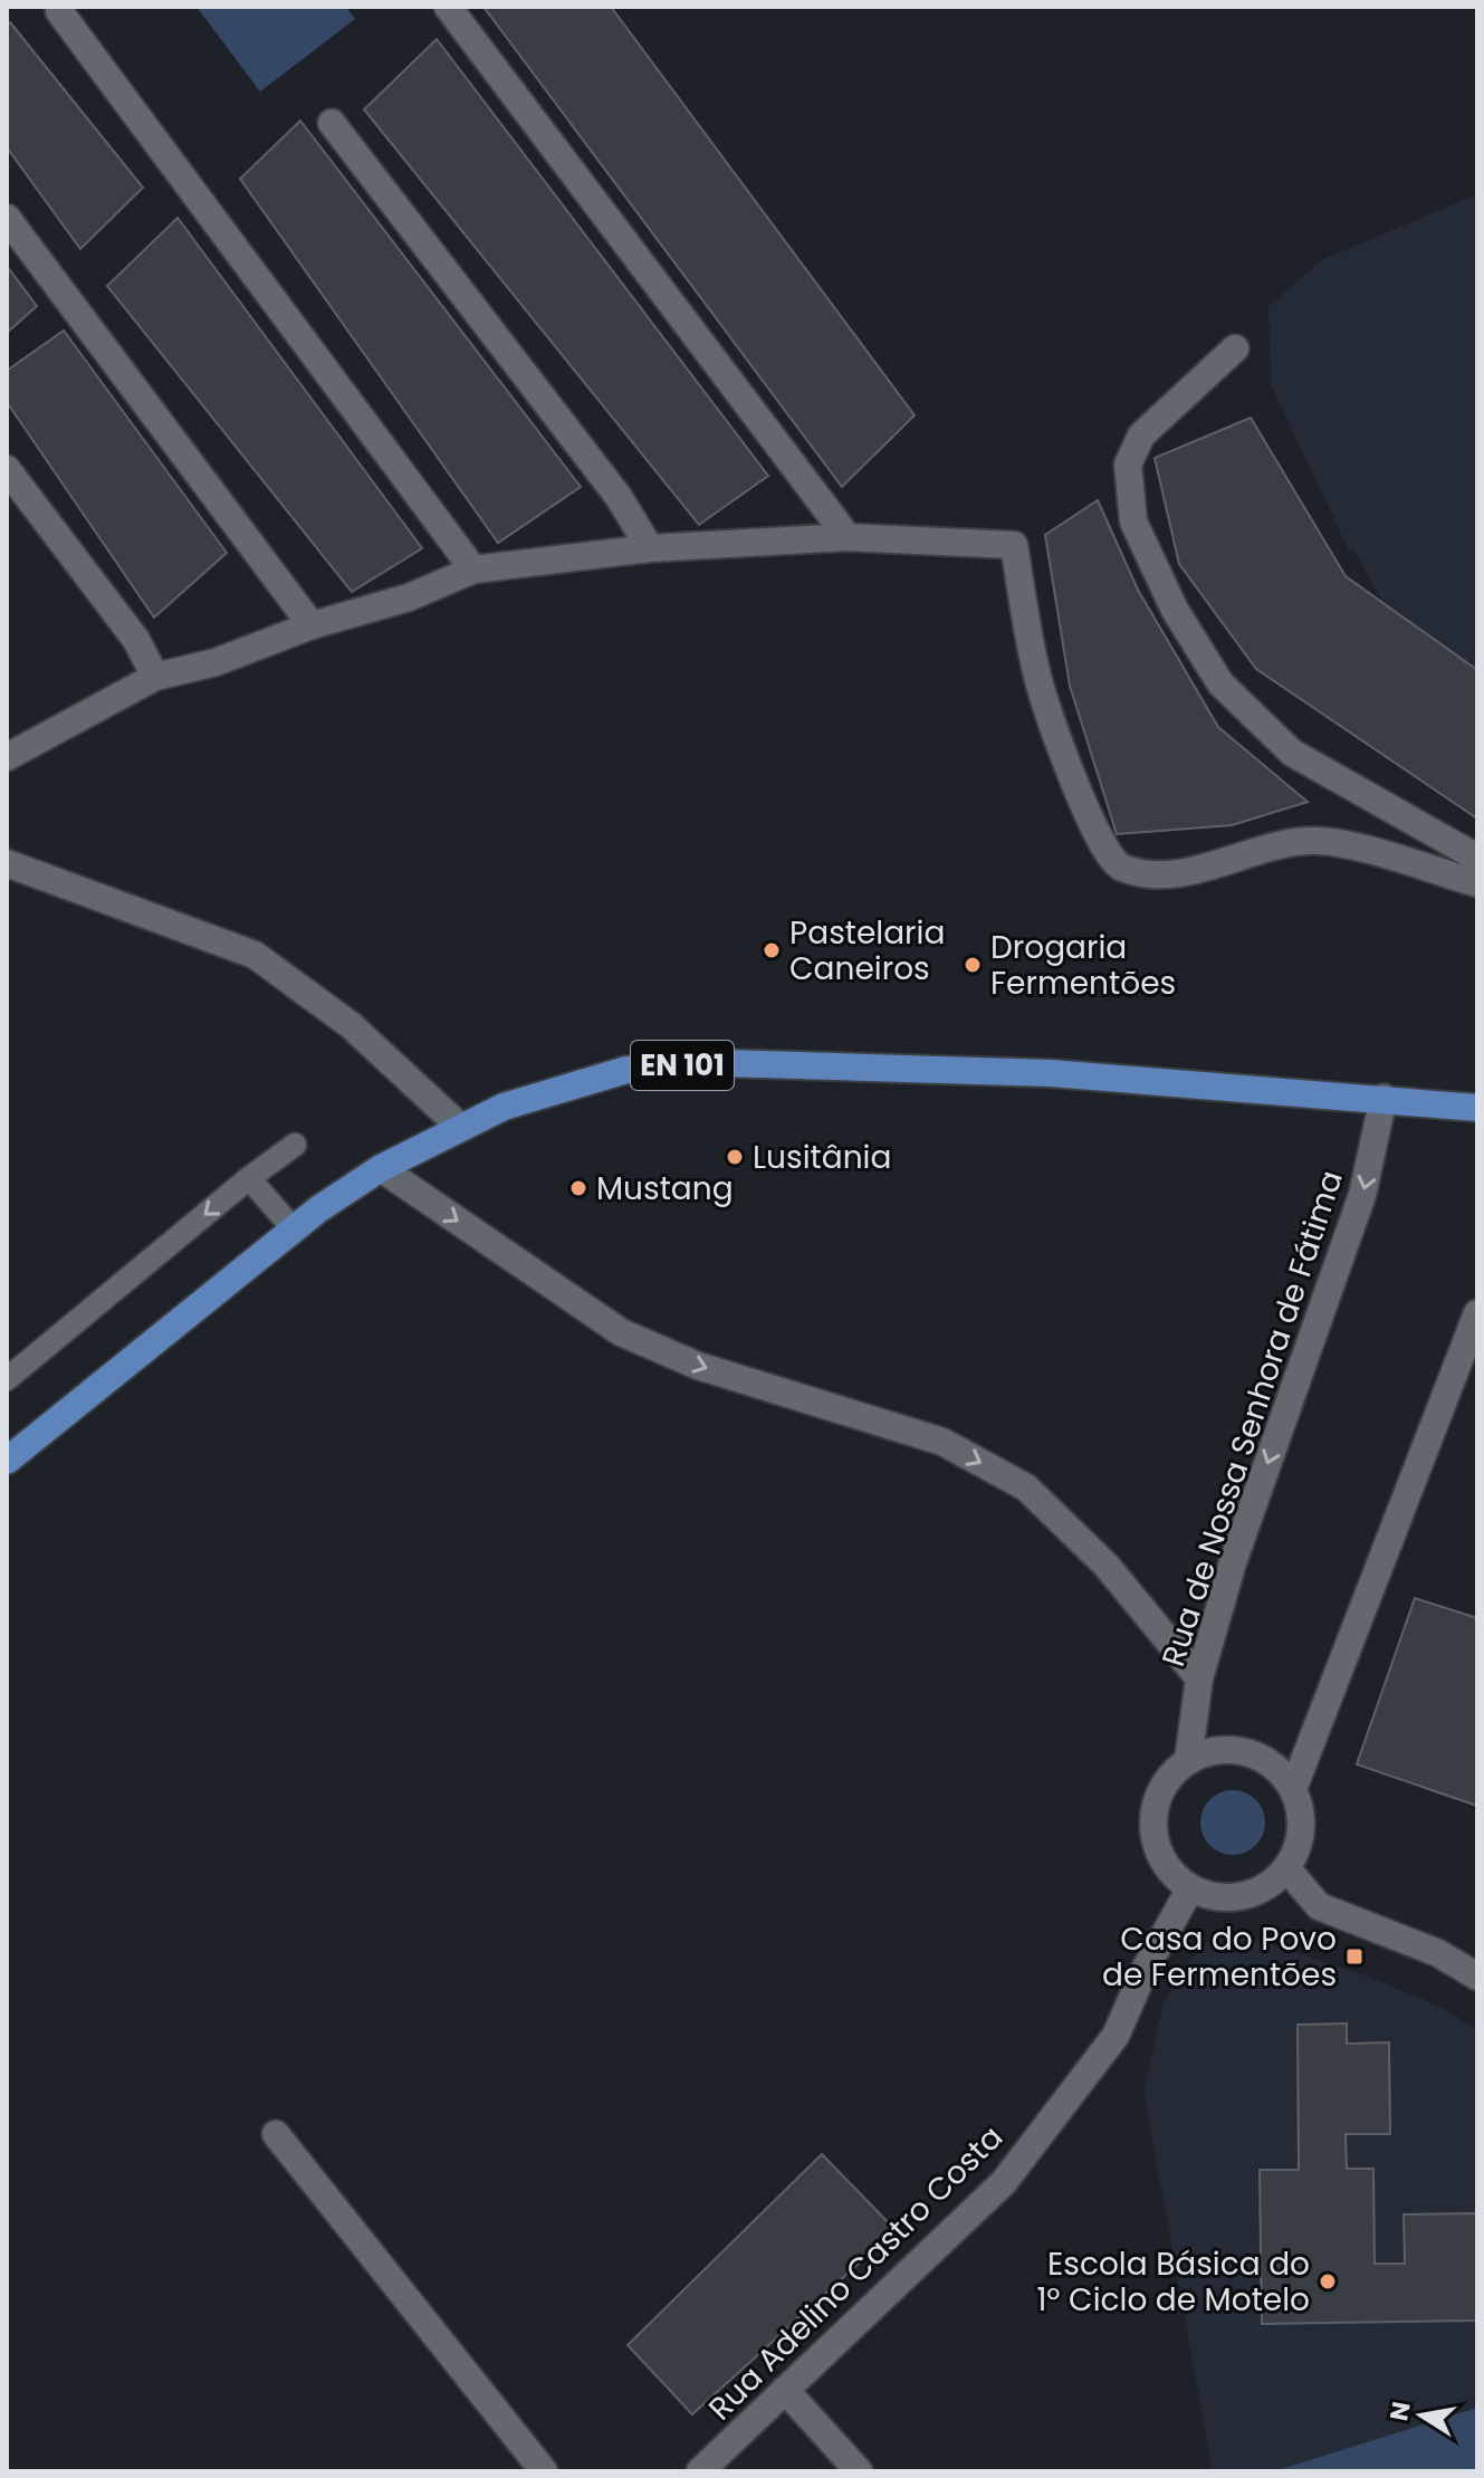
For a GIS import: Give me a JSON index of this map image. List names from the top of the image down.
{
  "streets": {
    "main road": ["EN 101"],
    "street": ["Rua de Nossa Senhora de Fátima", "Rua Adelino Castro Costa"]
  },
  "crossings": [
    ["EN 101", "Rua de Nossa Senhora de Fátima"],
    ["Rua de Nossa Senhora de Fátima", "Rua Adelino Castro Costa"]
  ],
  "places": {
    "other": [
      "Pastelaria Caneiros",
      "Drogaria Fermentões",
      "Lusitânia",
      "Mustang",
      "Escola Básica do 1º Ciclo de Motelo"
    ],
    "transit": ["Casa do Povo de Fermentões"]
  },
  "north": "left"
}
